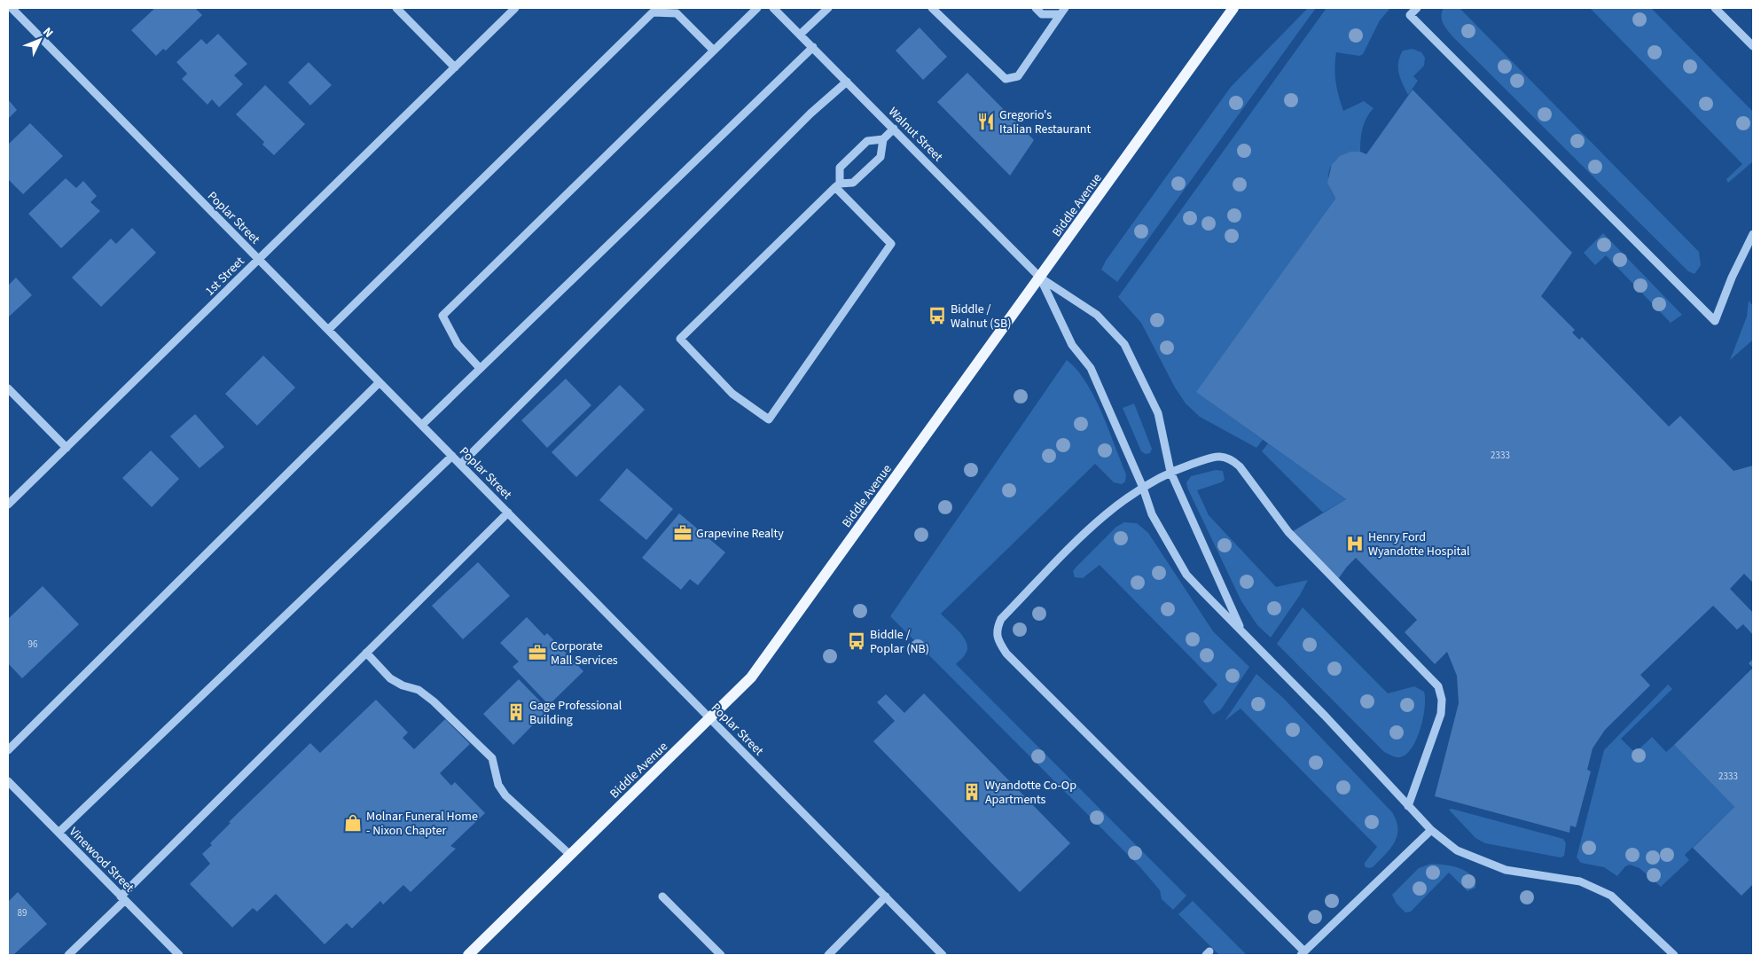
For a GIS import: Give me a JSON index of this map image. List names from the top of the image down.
{
  "streets": {
    "main road": ["Biddle Avenue"],
    "street": [
      "Walnut Street",
      "Poplar Street",
      "1st Street",
      "Vinewood Street"
    ]
  },
  "crossings": [
    ["Walnut Street", "Biddle Avenue"],
    ["Biddle Avenue", "Poplar Street"],
    ["Poplar Street", "1st Street"]
  ],
  "places": {
    "restaurant": ["Gregorio's Italian Restaurant"],
    "bus stop": ["Biddle / Walnut (SB)", "Biddle / Poplar (NB)"],
    "office": ["Grapevine Realty", "Corporate Mall Services"],
    "hospital": ["Henry Ford Wyandotte Hospital"],
    "building": ["Gage Professional Building", "Wyandotte Co-Op Apartments"],
    "shop": ["Molnar Funeral Home - Nixon Chapter"]
  },
  "house_numbers": [
    "2333",
    "96",
    "2333",
    "89"
  ],
  "north": "top right"
}
